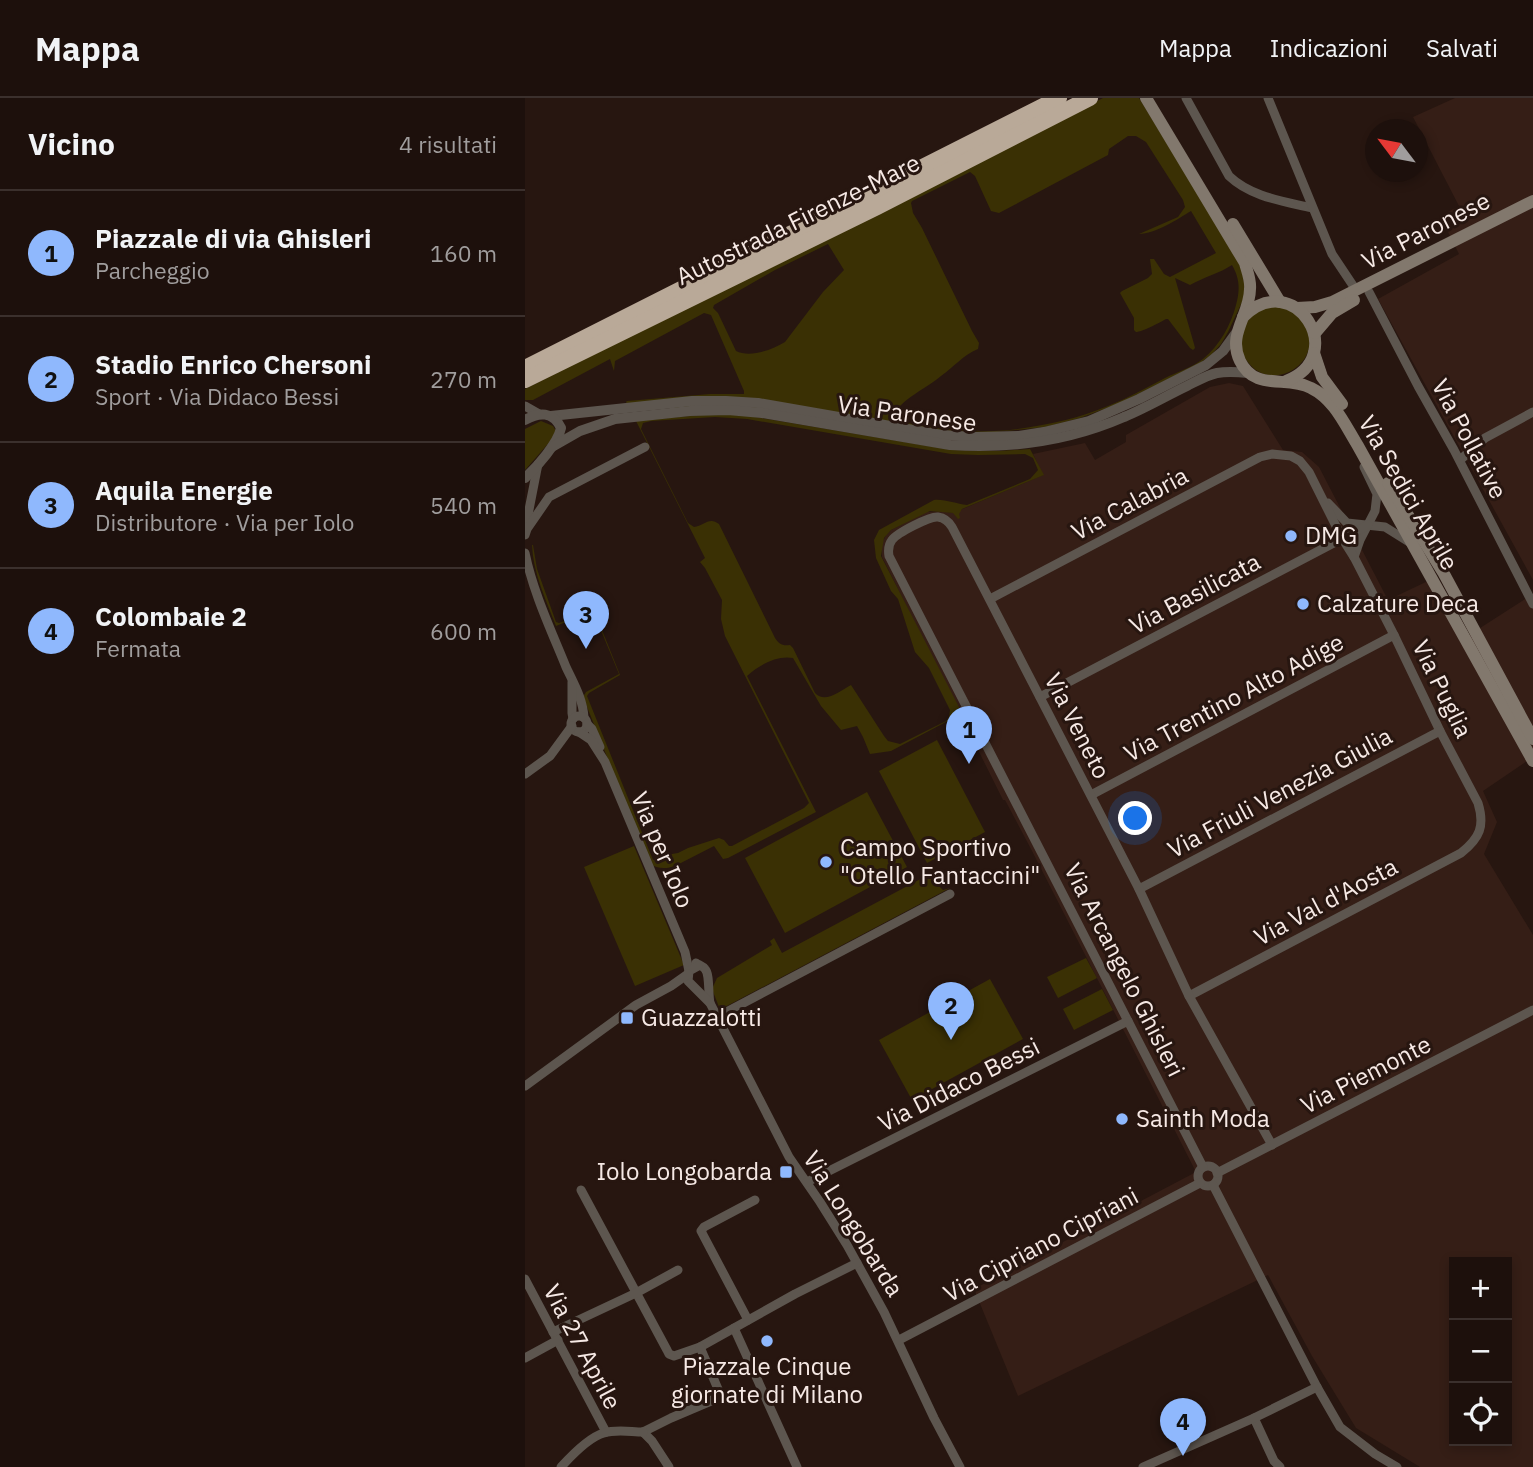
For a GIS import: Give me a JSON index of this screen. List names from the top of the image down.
{
  "streets": {
    "highway": ["Autostrada Firenze-Mare"],
    "main road": ["Via Paronese", "Via Sedici Aprile"],
    "street": [
      "Via Pollative",
      "Via Calabria",
      "Via Basilicata",
      "Via Puglia",
      "Via Trentino Alto Adige",
      "Via Veneto",
      "Via Friuli Venezia Giulia",
      "Via per Iolo",
      "Via Val d'Aosta",
      "Via Arcangelo Ghisleri",
      "Via Piemonte",
      "Via Didaco Bessi",
      "Via Longobarda",
      "Via Cipriano Cipriani",
      "Via 27 Aprile"
    ]
  },
  "crossings": [
    ["Via Paronese", "Via Pollative"],
    ["Via Paronese", "Via Sedici Aprile"],
    ["Via Calabria", "Via Puglia"],
    ["Via Calabria", "Via Veneto"],
    ["Via Basilicata", "Via Puglia"],
    ["Via Basilicata", "Via Veneto"],
    ["Via Puglia", "Via Trentino Alto Adige"],
    ["Via Puglia", "Via Friuli Venezia Giulia"],
    ["Via Puglia", "Via Val d'Aosta"],
    ["Via Trentino Alto Adige", "Via Veneto"],
    ["Via Veneto", "Via Friuli Venezia Giulia"],
    ["Via Veneto", "Via Val d'Aosta"],
    ["Via Veneto", "Via Arcangelo Ghisleri"],
    ["Via Veneto", "Via Piemonte"],
    ["Via per Iolo", "Via Longobarda"],
    ["Via Arcangelo Ghisleri", "Via Piemonte"],
    ["Via Arcangelo Ghisleri", "Via Didaco Bessi"],
    ["Via Arcangelo Ghisleri", "Via Cipriano Cipriani"],
    ["Via Piemonte", "Via Cipriano Cipriani"],
    ["Via Didaco Bessi", "Via Longobarda"],
    ["Via Longobarda", "Via Cipriano Cipriani"]
  ],
  "places": {
    "other": [
      "DMG",
      "Calzature Deca",
      "Campo Sportivo \"Otello Fantaccini\"",
      "Sainth Moda",
      "Piazzale Cinque giornate di Milano"
    ],
    "transit": ["Guazzalotti", "Iolo Longobarda"]
  },
  "north": "top left",
  "page": {
    "header": "Mappa",
    "nav": ["Mappa", "Indicazioni", "Salvati"],
    "heading": ["Vicino", "4 risultati"],
    "list": [
      {
        "mark": "1",
        "name": "Piazzale di via Ghisleri",
        "note": "Parcheggio",
        "value": "160 m"
      },
      {
        "mark": "2",
        "name": "Stadio Enrico Chersoni",
        "note": "Sport · Via Didaco Bessi",
        "value": "270 m"
      },
      {
        "mark": "3",
        "name": "Aquila Energie",
        "note": "Distributore · Via per Iolo",
        "value": "540 m"
      },
      {
        "mark": "4",
        "name": "Colombaie 2",
        "note": "Fermata",
        "value": "600 m"
      }
    ],
    "pins": [
      "3",
      "1",
      "2",
      "4"
    ],
    "map_buttons": ["+", "−"]
  }
}
